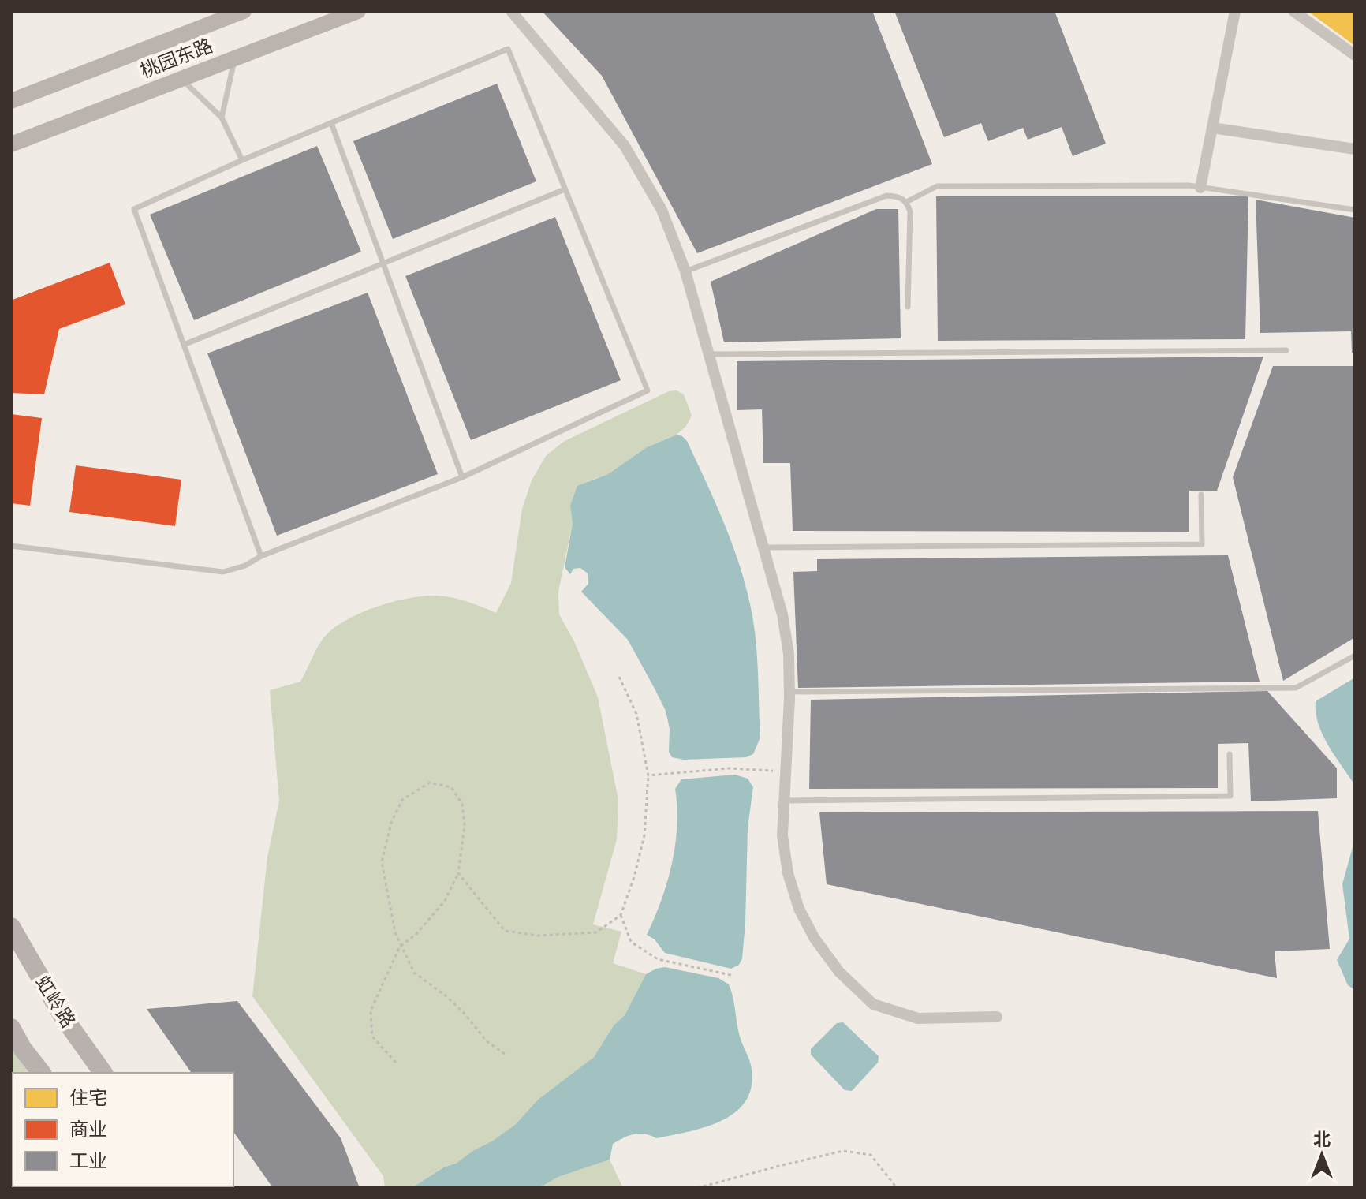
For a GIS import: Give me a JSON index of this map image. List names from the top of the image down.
{
  "streets": {
    "main road": ["桃园东路", "虹岭路"]
  },
  "legend": ["住宅", "商业", "工业"],
  "north": "top"
}
